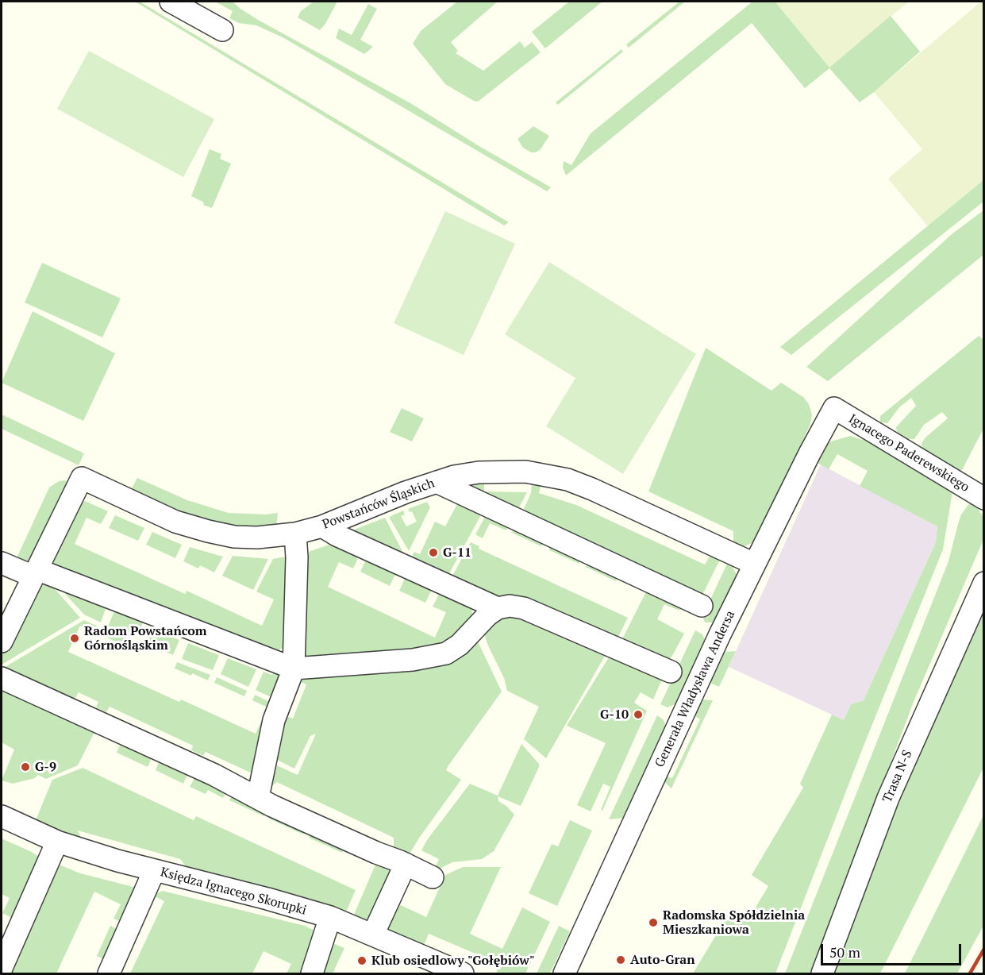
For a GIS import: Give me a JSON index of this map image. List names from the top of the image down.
{
  "streets": {
    "street": [
      "Ignacego Paderewskiego",
      "Powstańców Śląskich",
      "Generała Władysława Andersa",
      "Trasa N-S",
      "Księdza Ignacego Skorupki"
    ]
  },
  "crossings": [
    ["Ignacego Paderewskiego", "Generała Władysława Andersa"],
    ["Powstańców Śląskich", "Generała Władysława Andersa"]
  ],
  "places": [
    "G-11",
    "Radom Powstańcom Górnośląskim",
    "G-10",
    "G-9",
    "Radomska Spółdzielnia Mieszkaniowa",
    "Auto-Gran",
    "Klub osiedlowy \"Gołębiów\""
  ],
  "scale_bar": "50 m"
}
